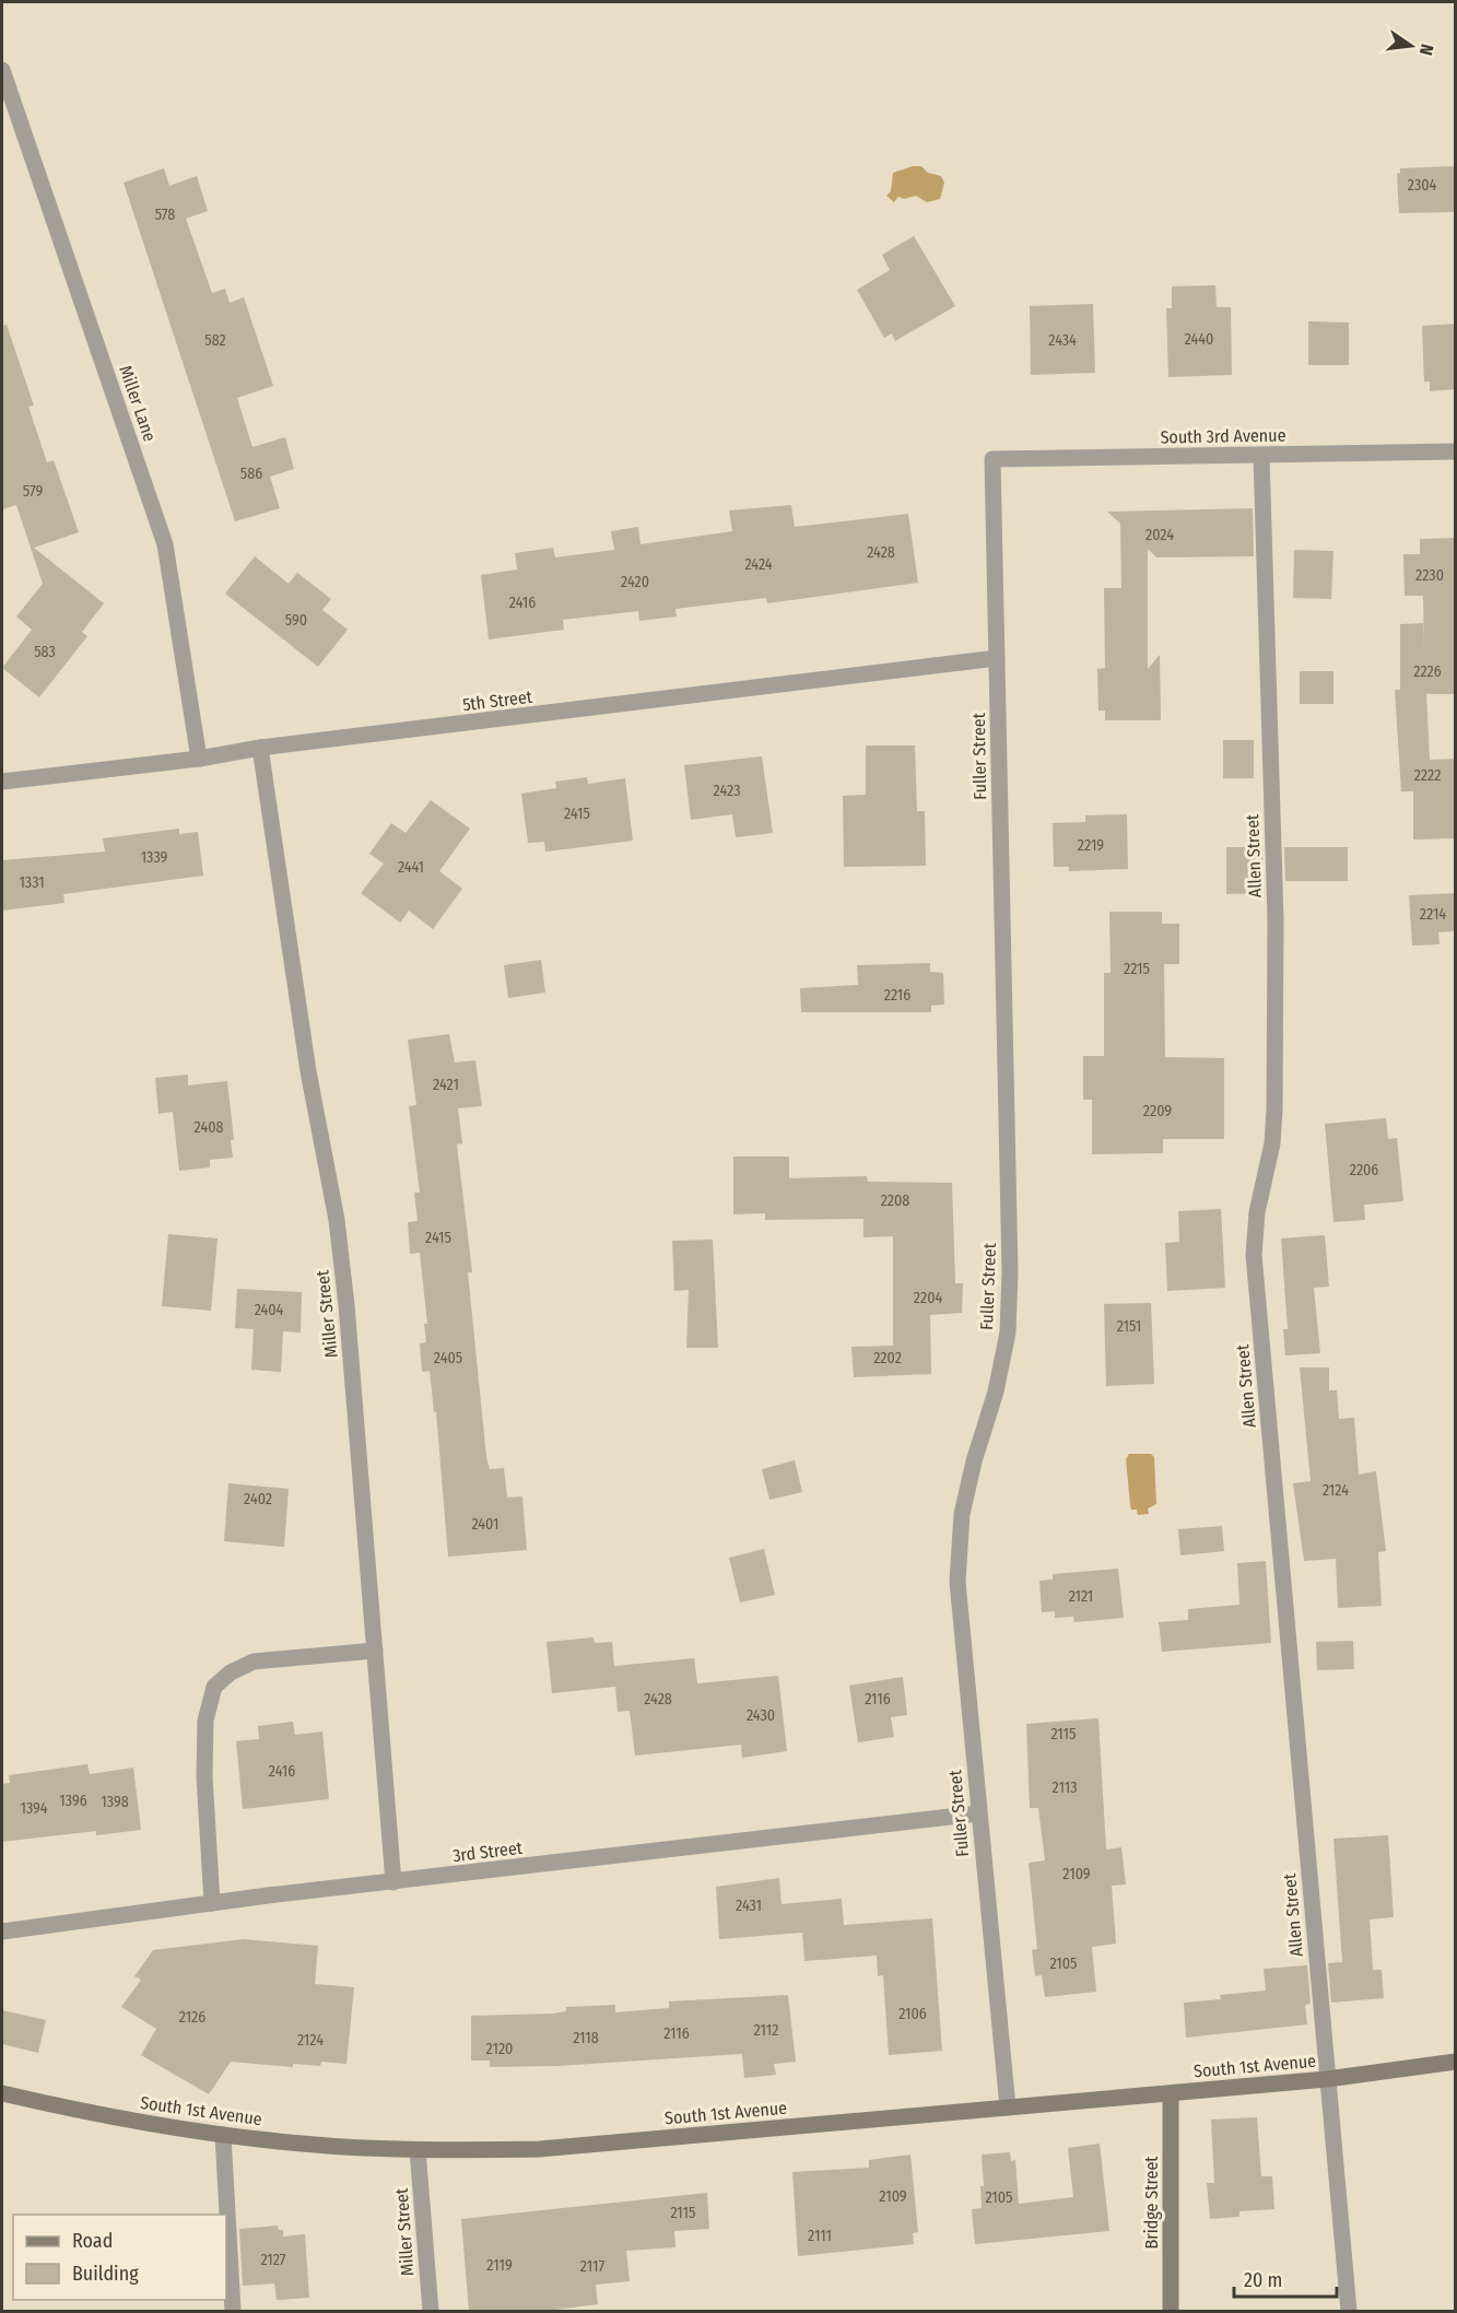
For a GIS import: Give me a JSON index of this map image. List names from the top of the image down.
{
  "streets": {
    "main road": ["South 1st Avenue", "Bridge Street"],
    "street": [
      "Miller Lane",
      "South 3rd Avenue",
      "5th Street",
      "Fuller Street",
      "Allen Street",
      "Miller Street",
      "3rd Street"
    ]
  },
  "crossings": [
    ["Miller Lane", "5th Street"],
    ["South 3rd Avenue", "Fuller Street"],
    ["South 3rd Avenue", "Allen Street"],
    ["5th Street", "Fuller Street"],
    ["5th Street", "Miller Street"],
    ["Fuller Street", "3rd Street"],
    ["Fuller Street", "South 1st Avenue"],
    ["Allen Street", "South 1st Avenue"],
    ["Miller Street", "3rd Street"],
    ["Miller Street", "South 1st Avenue"],
    ["South 1st Avenue", "Bridge Street"]
  ],
  "house_numbers": [
    "2304",
    "578",
    "2440",
    "582",
    "2434",
    "586",
    "579",
    "2024",
    "2428",
    "2424",
    "2230",
    "2420",
    "2416",
    "590",
    "583",
    "2226",
    "2222",
    "2423",
    "2415",
    "2219",
    "1339",
    "2441",
    "1331",
    "2214",
    "2215",
    "2216",
    "2421",
    "2209",
    "2408",
    "2206",
    "2208",
    "2415",
    "2204",
    "2404",
    "2151",
    "2405",
    "2202",
    "2124",
    "2402",
    "2401",
    "2121",
    "2428",
    "2116",
    "2430",
    "2115",
    "2416",
    "2113",
    "1396",
    "1398",
    "1394",
    "2109",
    "2431",
    "2105",
    "2106",
    "2126",
    "2112",
    "2116",
    "2118",
    "2124",
    "2120",
    "2109",
    "2105",
    "2115",
    "2111",
    "2127",
    "2119",
    "2117"
  ],
  "legend": ["Road", "Building"],
  "scale_bar": "20 m",
  "north": "right"
}
